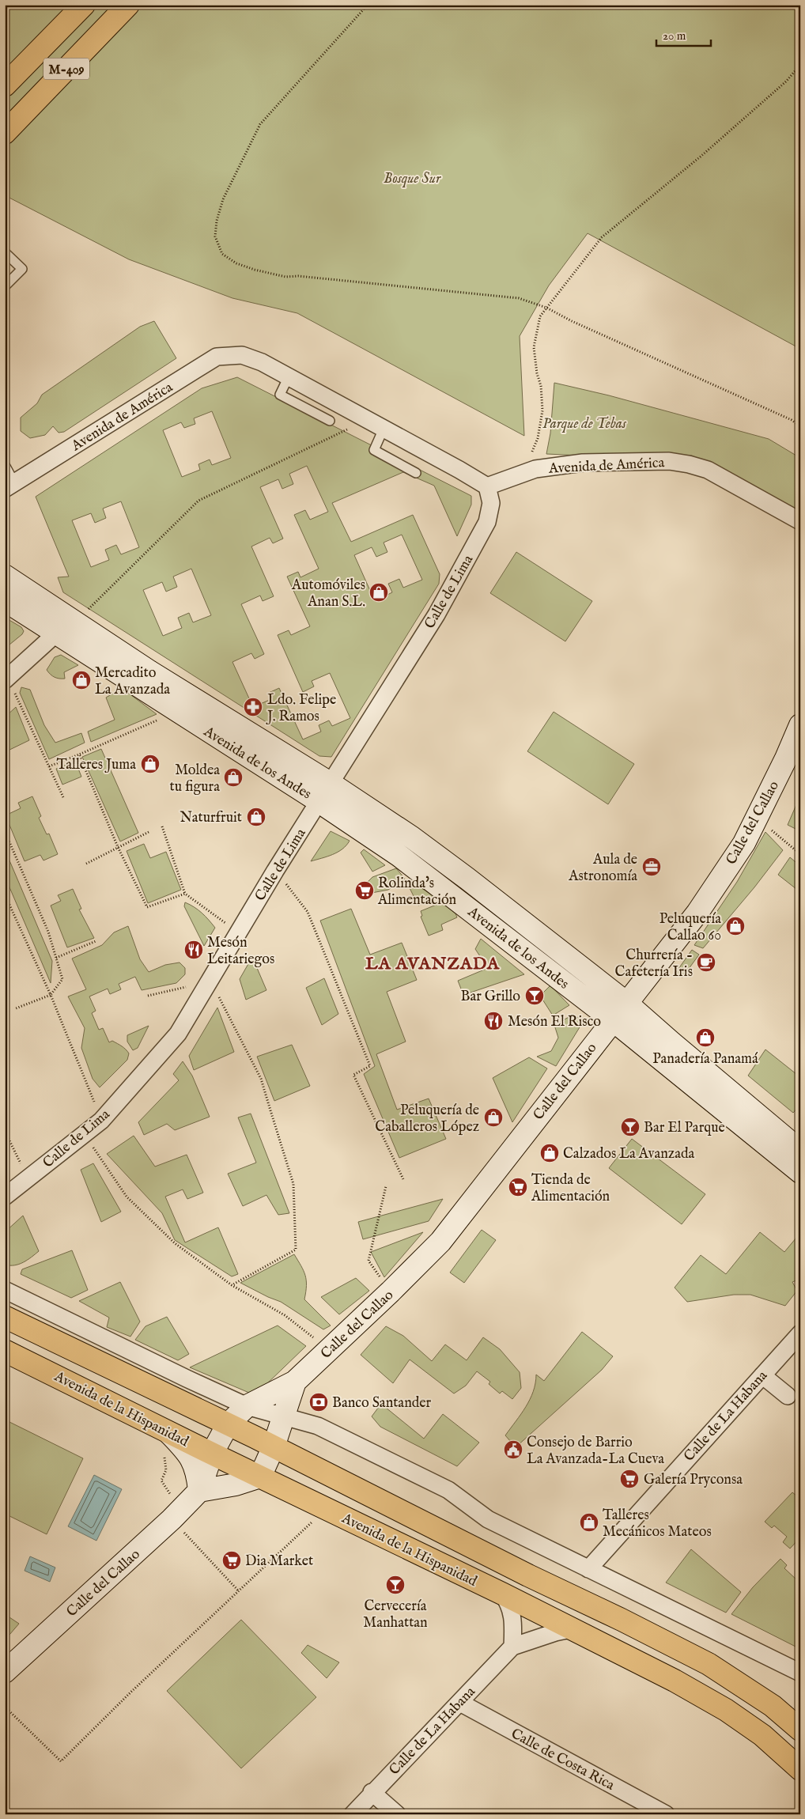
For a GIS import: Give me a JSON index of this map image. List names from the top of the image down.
{
  "streets": {
    "main road": [
      "M-409",
      "Avenida de los Andes",
      "Calle del Callao",
      "Avenida de la Hispanidad"
    ],
    "street": [
      "Avenida de América",
      "Calle de Lima",
      "Calle de La Habana",
      "Calle de Costa Rica"
    ]
  },
  "crossings": [
    ["Avenida de América", "Calle de Lima"],
    ["Calle de Lima", "Avenida de los Andes"],
    ["Avenida de los Andes", "Calle del Callao"],
    ["Calle del Callao", "Avenida de la Hispanidad"],
    ["Avenida de la Hispanidad", "Calle de La Habana"],
    ["Calle de La Habana", "Calle de Costa Rica"]
  ],
  "districts": ["LA AVANZADA"],
  "parks": ["Bosque Sur", "Parque de Tebas"],
  "places": {
    "shop": [
      "Automóviles Anan S.L.",
      "Mercadito La Avanzada",
      "Talleres Juma",
      "Moldea tu figura",
      "Naturfruit",
      "Peluquería Callao 60",
      "Panadería Panamá",
      "Peluquería de Caballeros López",
      "Calzados La Avanzada",
      "Talleres Mecánicos Mateos"
    ],
    "pharmacy": ["Ldo. Felipe J. Ramos"],
    "office": ["Aula de Astronomía"],
    "supermarket": [
      "Rolinda's Alimentación",
      "Tienda de Alimentación",
      "Galería Pryconsa",
      "Dia Market"
    ],
    "restaurant": ["Mesón Leitariegos", "Mesón El Risco"],
    "cafe": ["Churrería - Cafetería Iris"],
    "bar": ["Bar Grillo", "Bar El Parque", "Cervecería Manhattan"],
    "bank": ["Banco Santander"],
    "public building": ["Consejo de Barrio La Avanzada-La Cueva"]
  },
  "scale_bar": "20 m"
}
